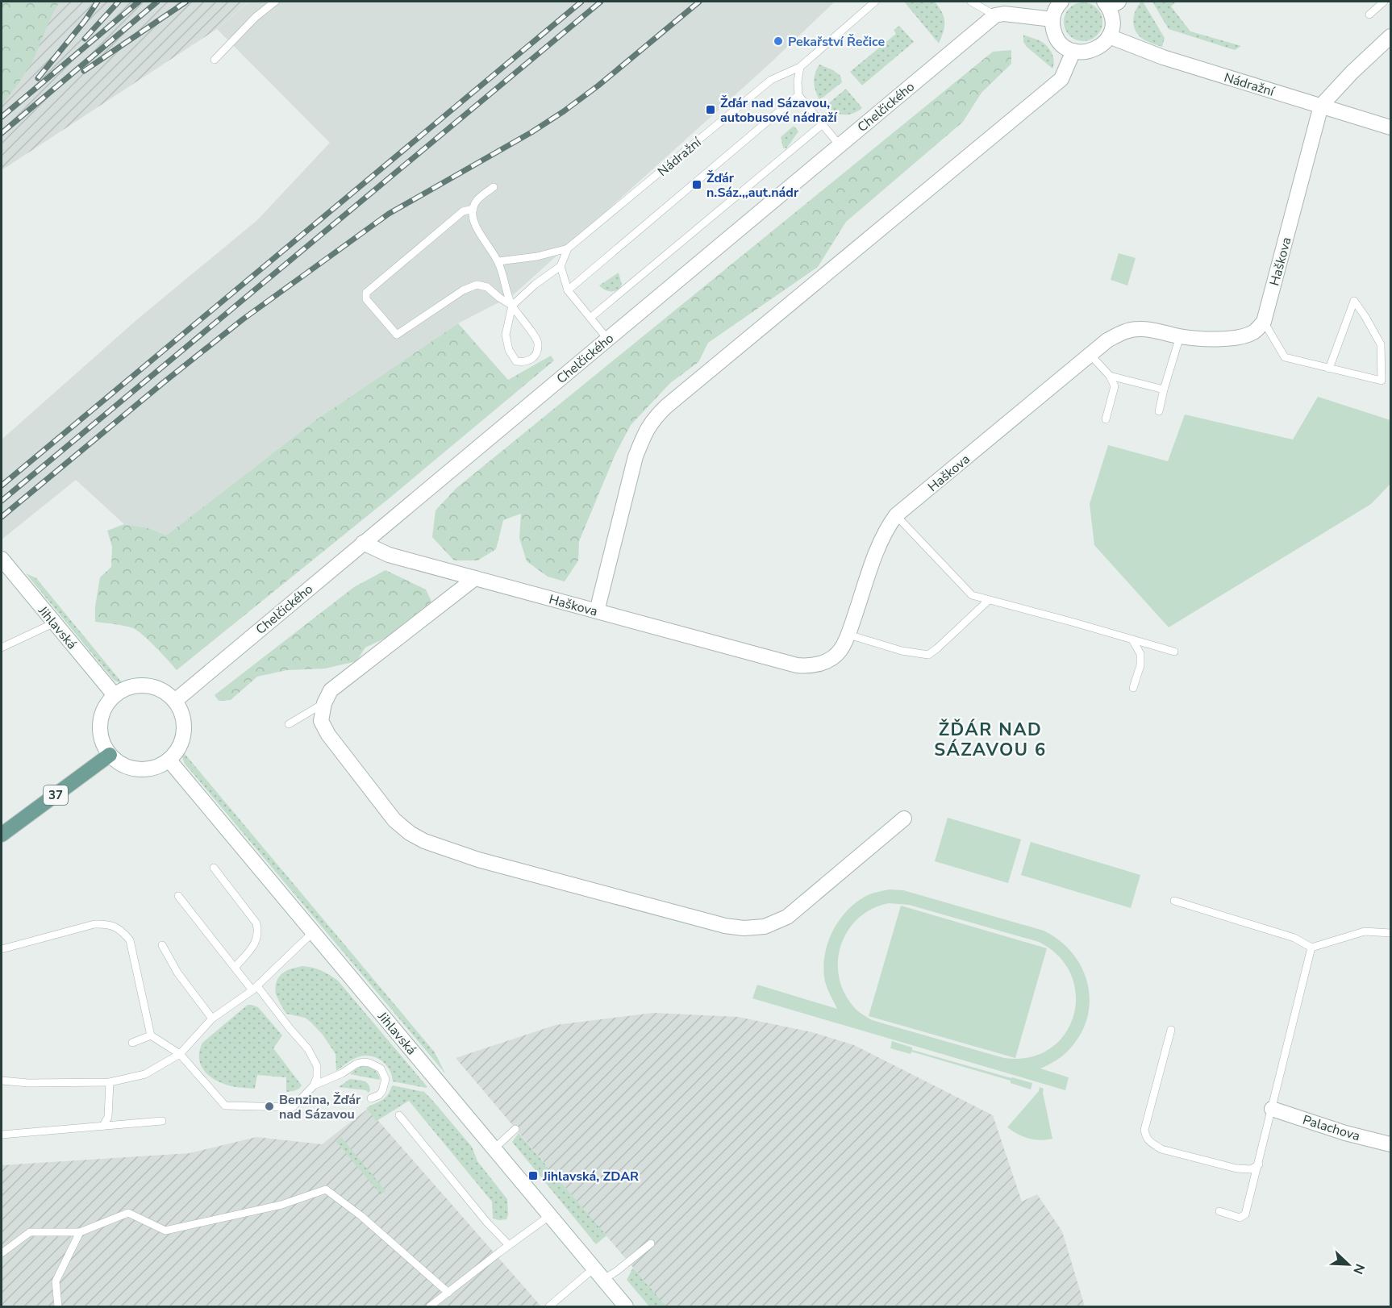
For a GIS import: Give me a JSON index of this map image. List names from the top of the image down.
{
  "streets": {
    "main road": ["37"],
    "street": [
      "Nádražní",
      "Chelčického",
      "Haškova",
      "Jihlavská",
      "Palachova"
    ]
  },
  "crossings": [
    ["Nádražní", "Haškova"],
    ["Chelčického", "Haškova"],
    ["Chelčického", "Jihlavská"],
    ["Chelčického", "37"],
    ["Jihlavská", "37"]
  ],
  "districts": ["ŽĎÁR NAD SÁZAVOU 6"],
  "places": {
    "other": ["Pekařství Řečice", "Benzina, Žďár nad Sázavou"],
    "transit": ["Žďár nad Sázavou, autobusové nádraží", "Žďár n.Sáz.,,aut.nádr", "Jihlavská, ZDAR"]
  },
  "north": "bottom right"
}
